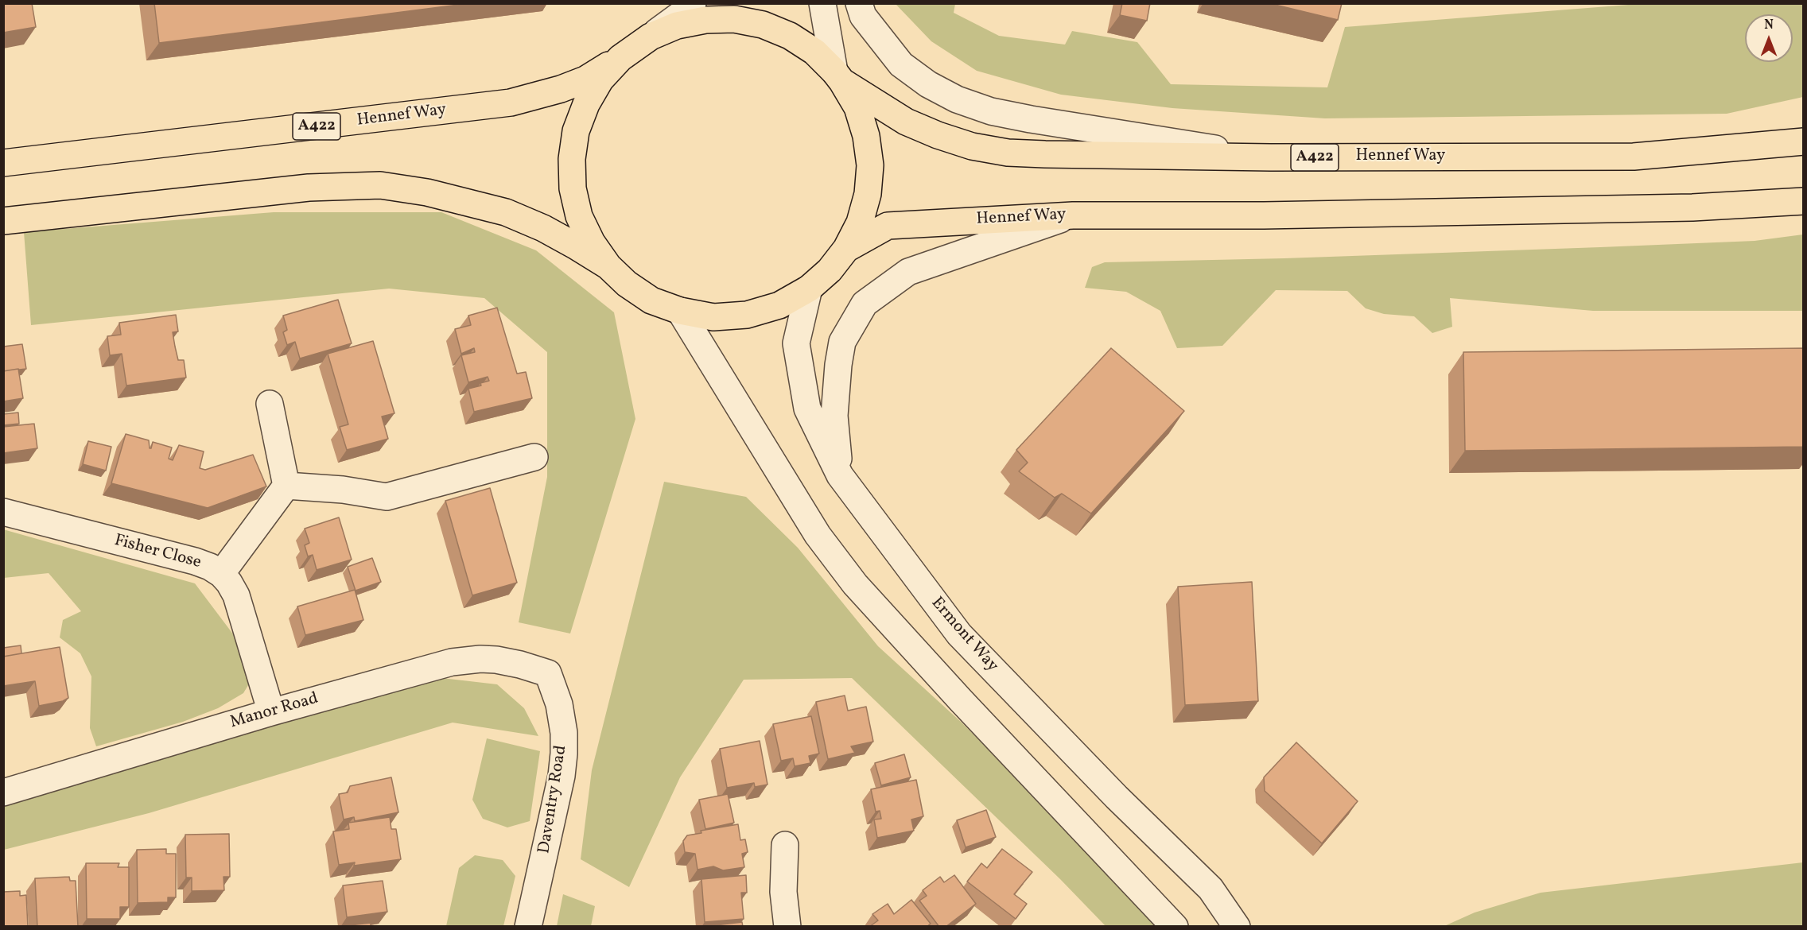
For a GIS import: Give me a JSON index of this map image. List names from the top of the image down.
{
  "streets": {
    "highway": ["Hennef Way", "A422"],
    "street": [
      "Fisher Close",
      "Ermont Way",
      "Manor Road",
      "Daventry Road"
    ]
  },
  "crossings": [
    ["Fisher Close", "Manor Road"],
    ["Manor Road", "Daventry Road"]
  ],
  "north": "top"
}
